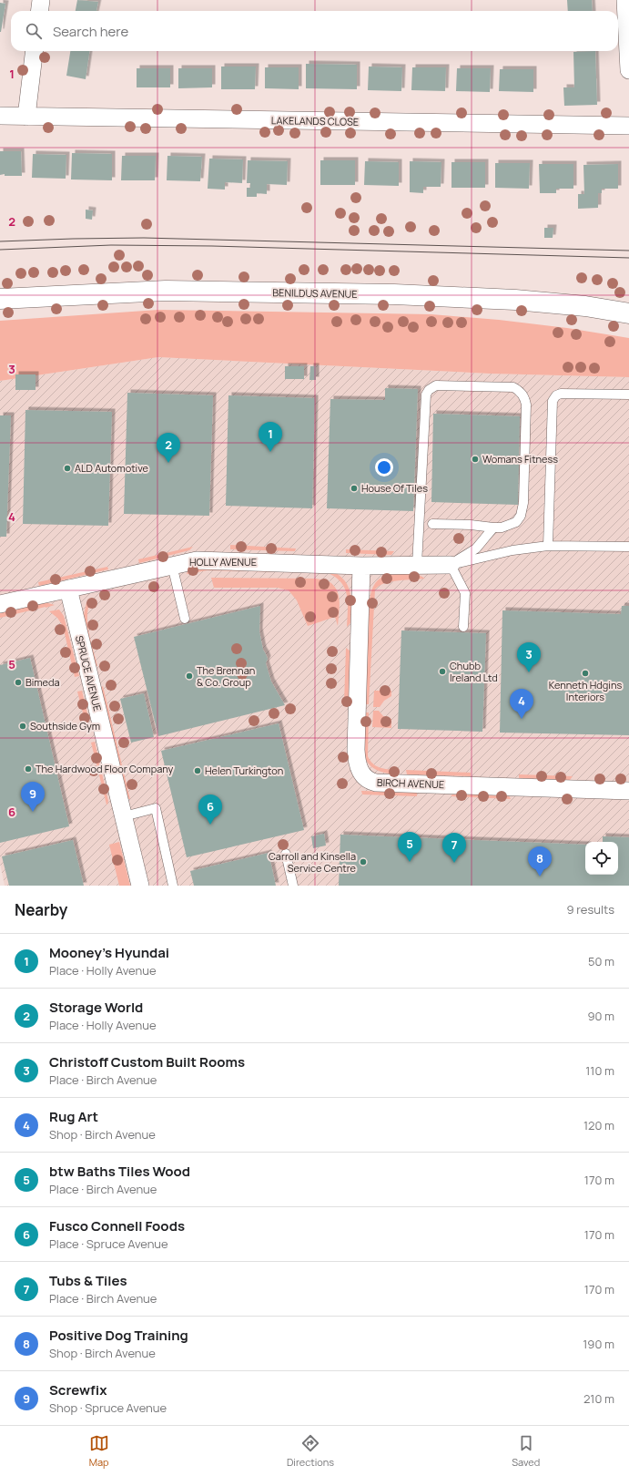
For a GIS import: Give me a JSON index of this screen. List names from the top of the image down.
{
  "streets": {
    "street": [
      "LAKELANDS CLOSE",
      "BENILDUS AVENUE",
      "HOLLY AVENUE",
      "SPRUCE AVENUE",
      "BIRCH AVENUE"
    ]
  },
  "crossings": [
    ["HOLLY AVENUE", "SPRUCE AVENUE"],
    ["HOLLY AVENUE", "BIRCH AVENUE"]
  ],
  "places": [
    "Womans Fitness",
    "ALD Automotive",
    "House Of Tiles",
    "Chubb Ireland Ltd",
    "Kenneth Hdgins Interiors",
    "The Brennan & Co. Group",
    "Bimeda",
    "Southside Gym",
    "The Hardwood Floor Company",
    "Helen Turkington",
    "Carroll and Kinsella Service Centre"
  ],
  "page": {
    "search": "Search here",
    "pins": [
      "1",
      "2",
      "3",
      "4",
      "9",
      "6",
      "5",
      "7",
      "8"
    ],
    "heading": ["Nearby", "9 results"],
    "list": [
      {
        "mark": "1",
        "name": "Mooney’s Hyundai",
        "note": "Place · Holly Avenue",
        "value": "50 m"
      },
      {
        "mark": "2",
        "name": "Storage World",
        "note": "Place · Holly Avenue",
        "value": "90 m"
      },
      {
        "mark": "3",
        "name": "Christoff Custom Built Rooms",
        "note": "Place · Birch Avenue",
        "value": "110 m"
      },
      {
        "mark": "4",
        "name": "Rug Art",
        "note": "Shop · Birch Avenue",
        "value": "120 m"
      },
      {
        "mark": "5",
        "name": "btw Baths Tiles Wood",
        "note": "Place · Birch Avenue",
        "value": "170 m"
      },
      {
        "mark": "6",
        "name": "Fusco Connell Foods",
        "note": "Place · Spruce Avenue",
        "value": "170 m"
      },
      {
        "mark": "7",
        "name": "Tubs & Tiles",
        "note": "Place · Birch Avenue",
        "value": "170 m"
      },
      {
        "mark": "8",
        "name": "Positive Dog Training",
        "note": "Shop · Birch Avenue",
        "value": "190 m"
      },
      {
        "mark": "9",
        "name": "Screwfix",
        "note": "Shop · Spruce Avenue",
        "value": "210 m"
      }
    ],
    "nav": ["Map", "Directions", "Saved"]
  },
  "grid": {
    "rows": [
      "1",
      "2",
      "3",
      "4",
      "5",
      "6"
    ]
  }
}
